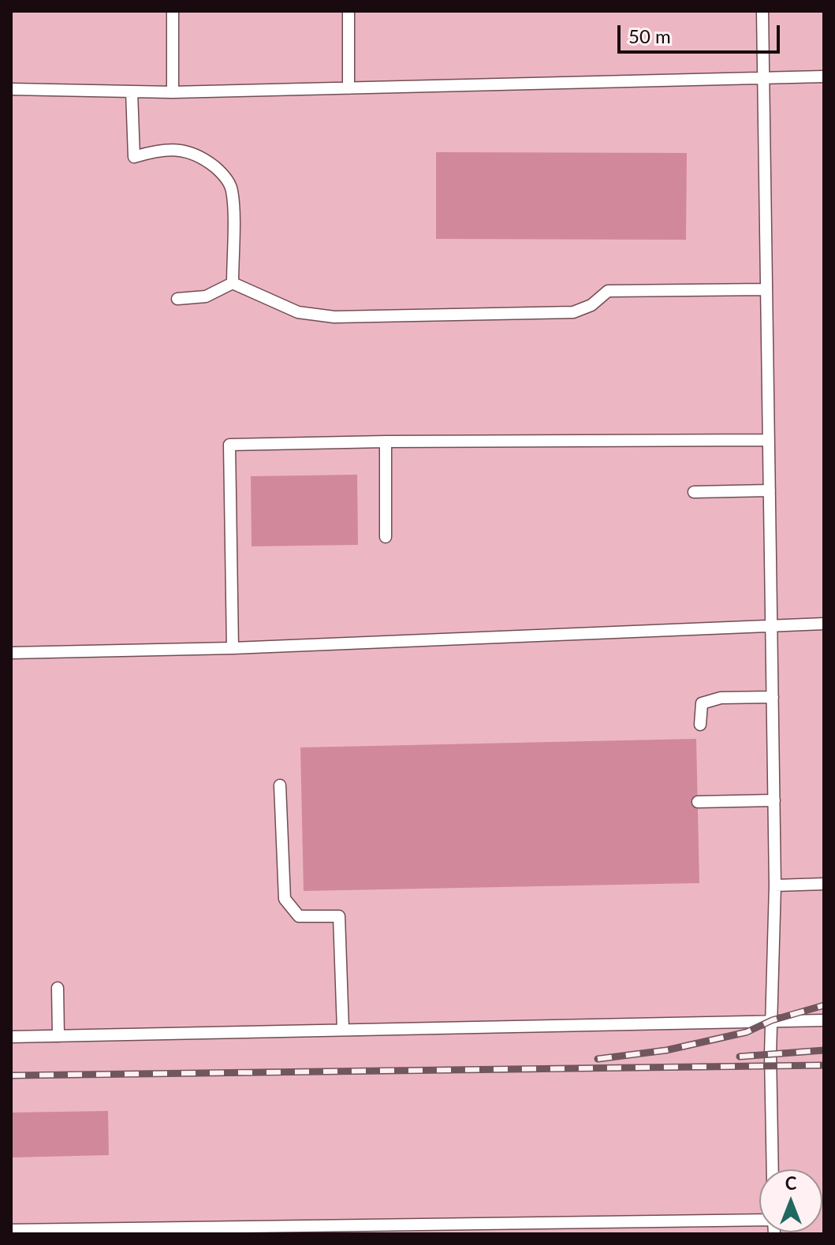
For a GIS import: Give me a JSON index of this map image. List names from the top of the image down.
{
  "scale_bar": "50 m",
  "north": "top"
}
